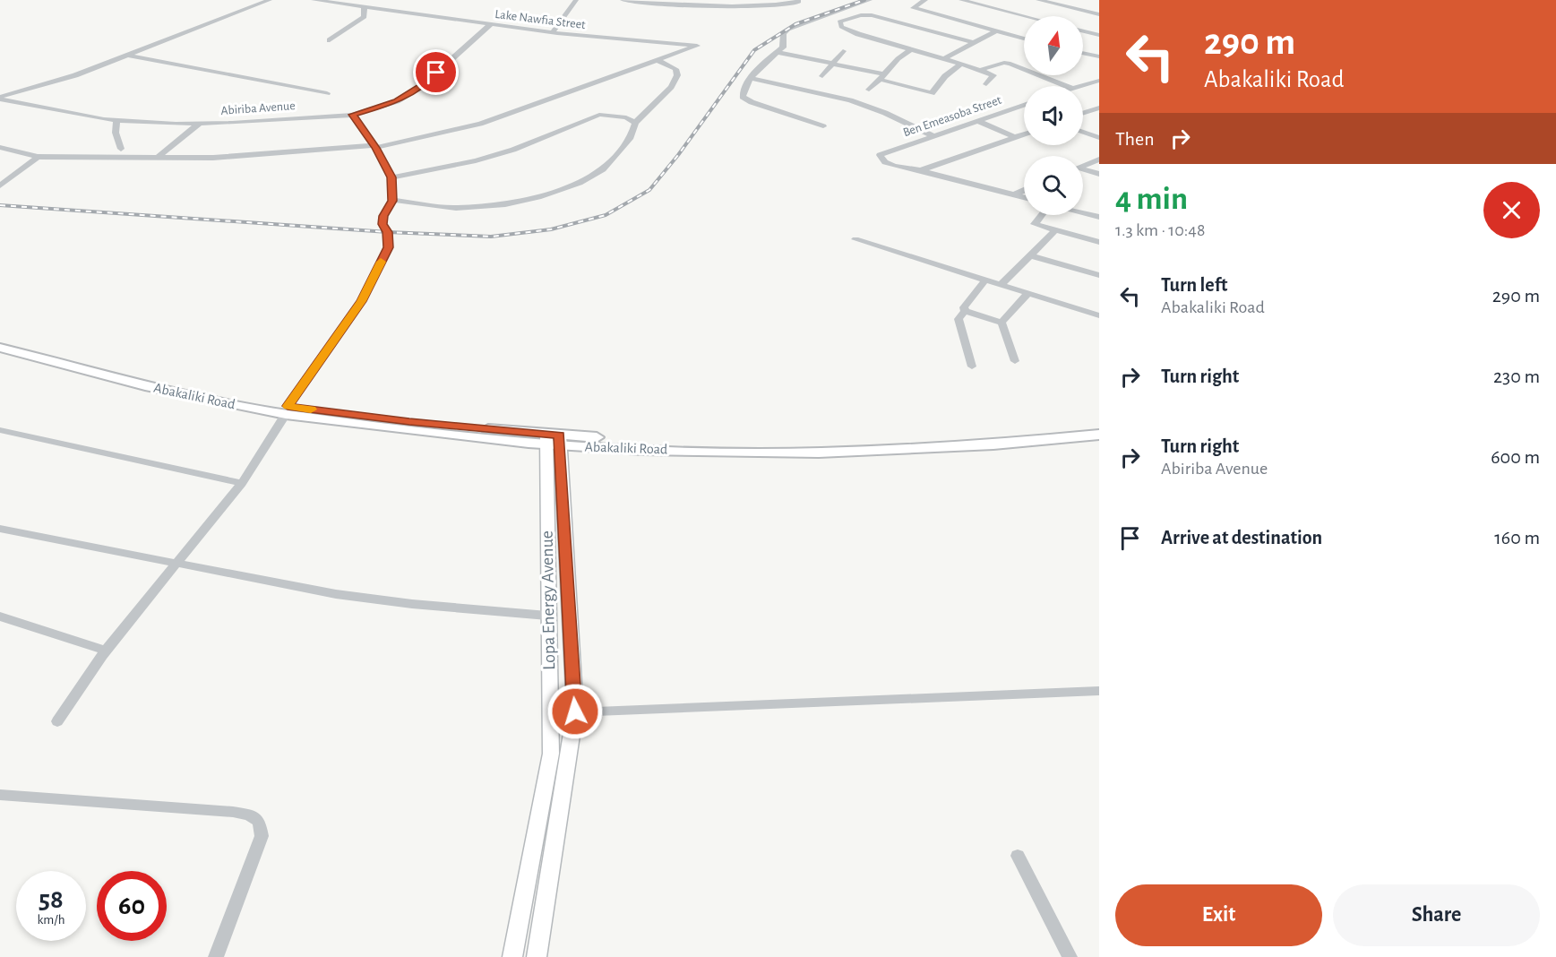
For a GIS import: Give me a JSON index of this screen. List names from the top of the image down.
{
  "streets": {
    "highway": ["Abakaliki Road"],
    "main road": ["Lopa Energy Avenue"],
    "street": ["Lake Nawfia Street", "Abiriba Avenue", "Ben Emeasoba Street"]
  },
  "crossings": [
    ["Lake Nawfia Street", "Abiriba Avenue"],
    ["Abakaliki Road", "Lopa Energy Avenue"]
  ],
  "north": "top",
  "page": {
    "turn": ["290 m", "Abakaliki Road"],
    "then": "Then",
    "heading": ["4 min", "1.3 km · 10:48"],
    "list": [
      {
        "name": "Turn left",
        "note": "Abakaliki Road",
        "value": "290 m"
      },
      {
        "name": "Turn right",
        "value": "230 m"
      },
      {
        "name": "Turn right",
        "note": "Abiriba Avenue",
        "value": "600 m"
      },
      {
        "name": "Arrive at destination",
        "value": "160 m"
      }
    ],
    "speed": "58 km/h",
    "limit": "60",
    "buttons": ["Exit", "Share"]
  }
}
